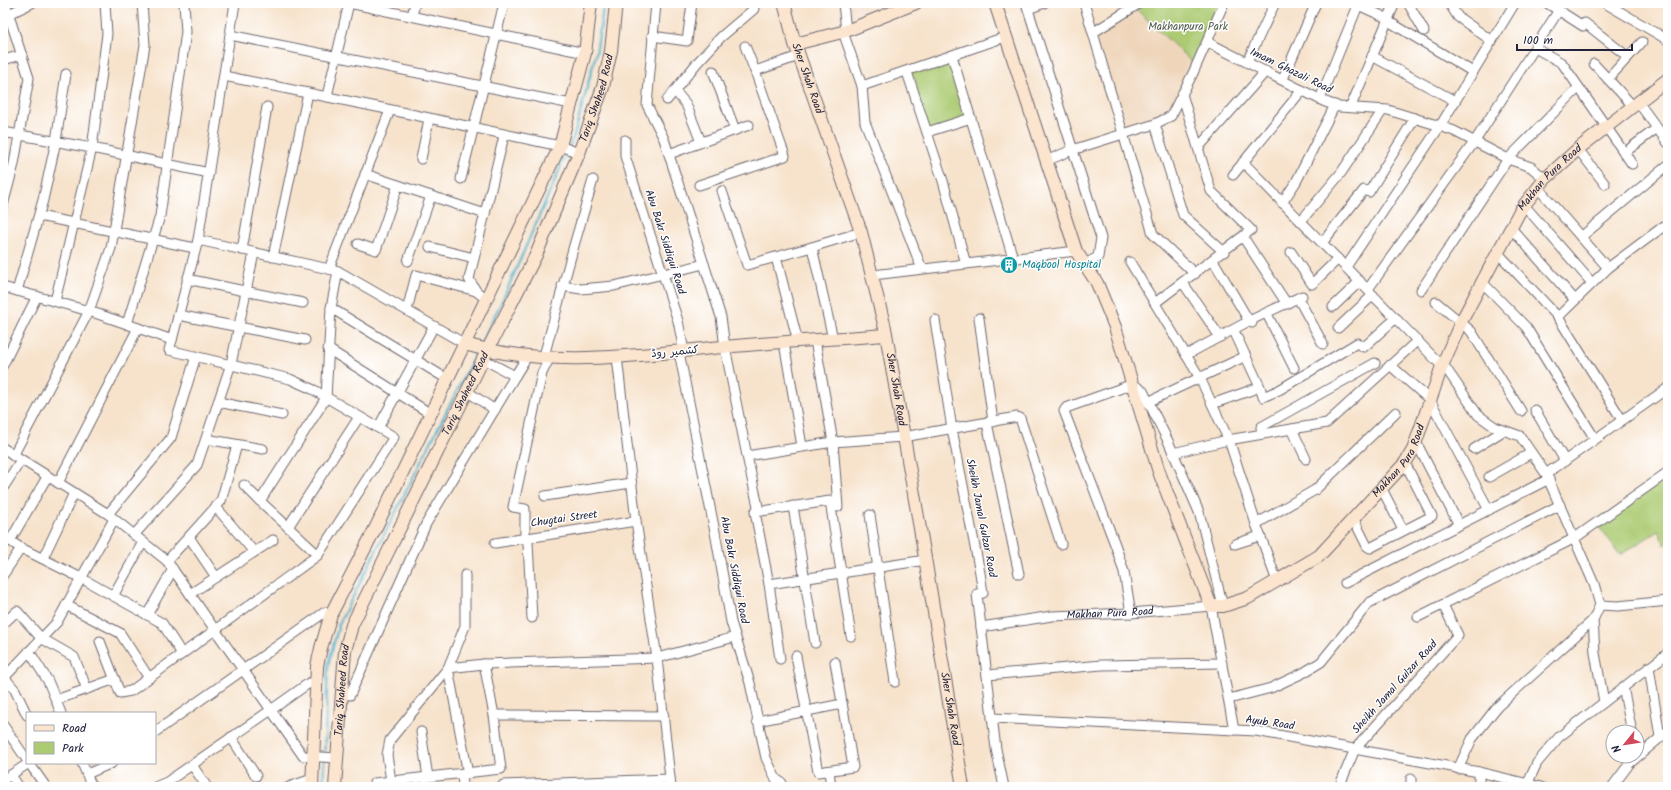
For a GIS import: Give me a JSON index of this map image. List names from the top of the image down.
{
  "streets": {
    "main road": [
      "Sher Shah Road",
      "Tariq Shaheed Road",
      "Makhan Pura Road",
      "کشمیر روڈ"
    ],
    "street": [
      "Imam Ghazali Road",
      "Abu Bakr Siddiqui Road",
      "Sheikh Jamal Gulzar Road",
      "Chugtai Street",
      "Ayub Road"
    ]
  },
  "crossings": [
    ["Imam Ghazali Road", "Makhan Pura Road"],
    ["Sher Shah Road", "کشمیر روڈ"],
    ["Tariq Shaheed Road", "کشمیر روڈ"],
    ["Makhan Pura Road", "Sheikh Jamal Gulzar Road"],
    ["Abu Bakr Siddiqui Road", "کشمیر روڈ"],
    ["Sheikh Jamal Gulzar Road", "Ayub Road"]
  ],
  "parks": ["Makhanpura Park"],
  "places": {
    "building": ["Maqbool Hospital"]
  },
  "legend": ["Road", "Park"],
  "scale_bar": "100 m",
  "north": "bottom left"
}
